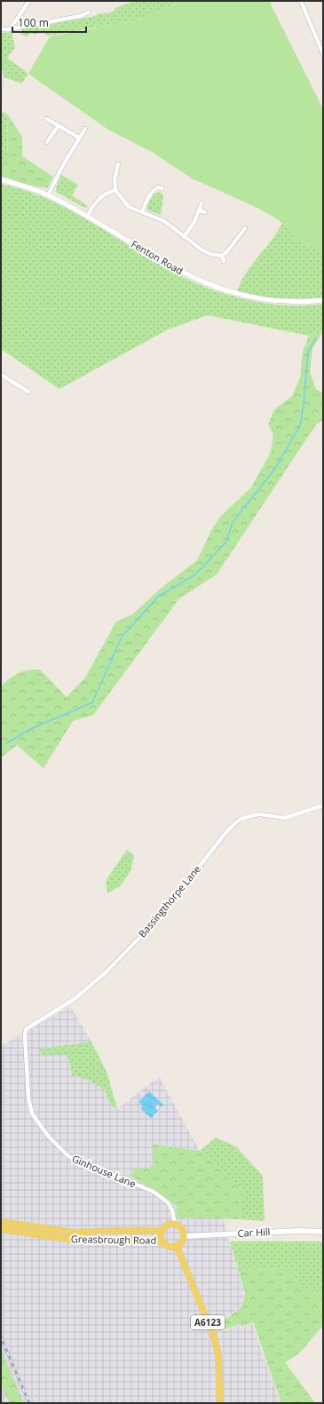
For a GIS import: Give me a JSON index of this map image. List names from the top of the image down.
{
  "streets": {
    "main road": ["Car Hill", "Greasbrough Road", "A6123"],
    "street": ["Fenton Road", "Bassingthorpe Lane", "Ginhouse Lane"]
  },
  "crossings": [
    ["Bassingthorpe Lane", "Ginhouse Lane"],
    ["Ginhouse Lane", "Car Hill"],
    ["Ginhouse Lane", "Greasbrough Road"],
    ["Ginhouse Lane", "A6123"],
    ["Car Hill", "Greasbrough Road"],
    ["Car Hill", "A6123"],
    ["Greasbrough Road", "A6123"]
  ],
  "scale_bar": "100 m"
}
